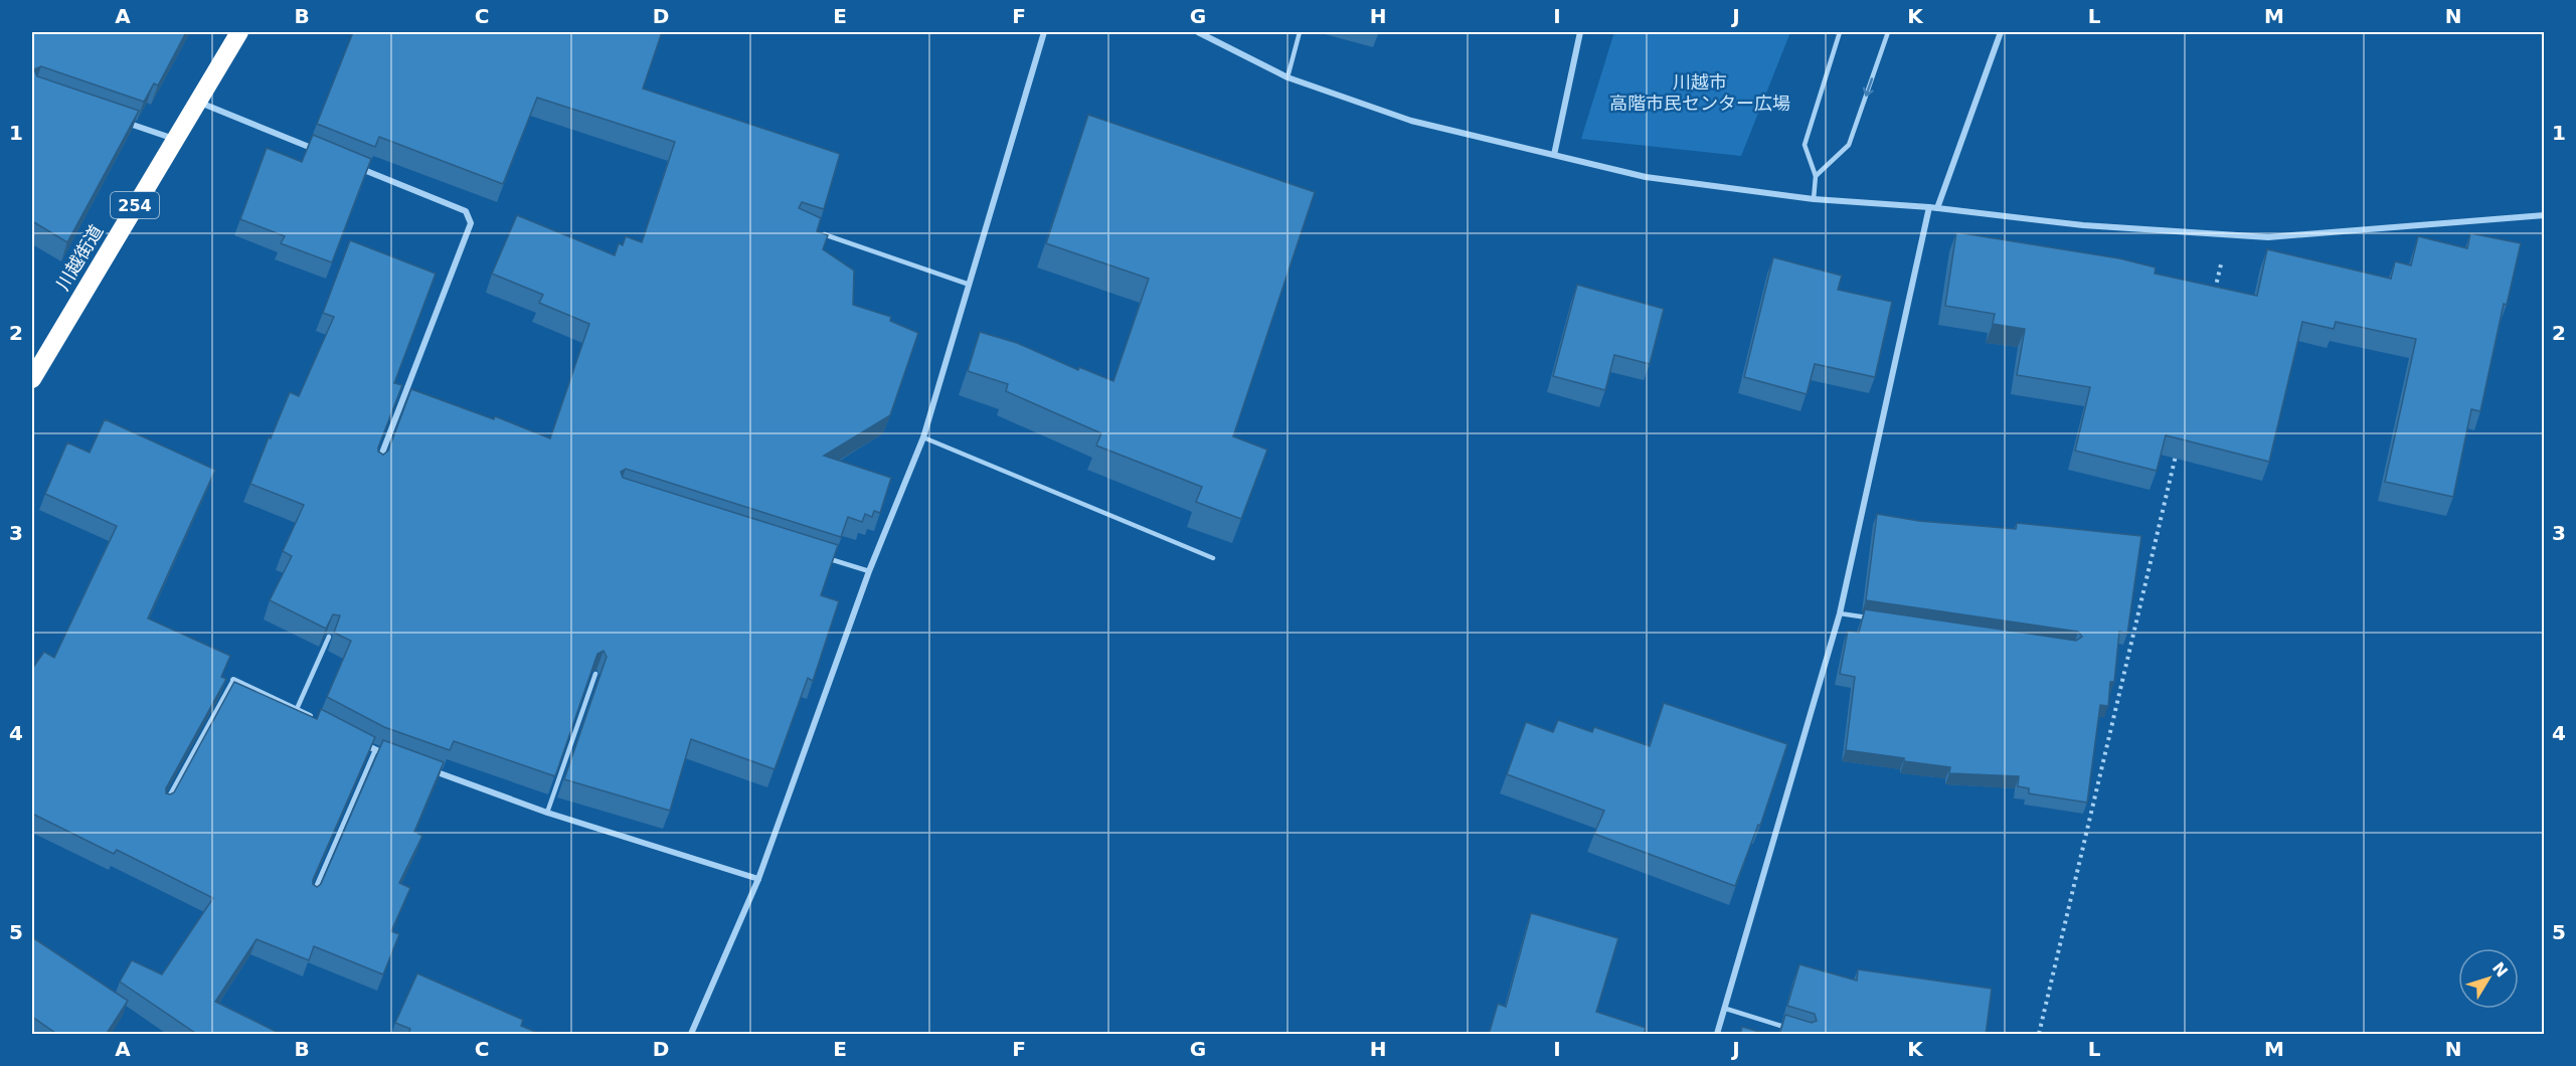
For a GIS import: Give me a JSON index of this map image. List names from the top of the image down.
{
  "streets": {
    "highway": ["254", "川越街道"]
  },
  "parks": ["川越市 高階市民センター広場"],
  "north": "top right",
  "grid": {
    "columns": [
      "A",
      "B",
      "C",
      "D",
      "E",
      "F",
      "G",
      "H",
      "I",
      "J",
      "K",
      "L",
      "M",
      "N"
    ],
    "rows": [
      "1",
      "2",
      "3",
      "4",
      "5"
    ]
  }
}
